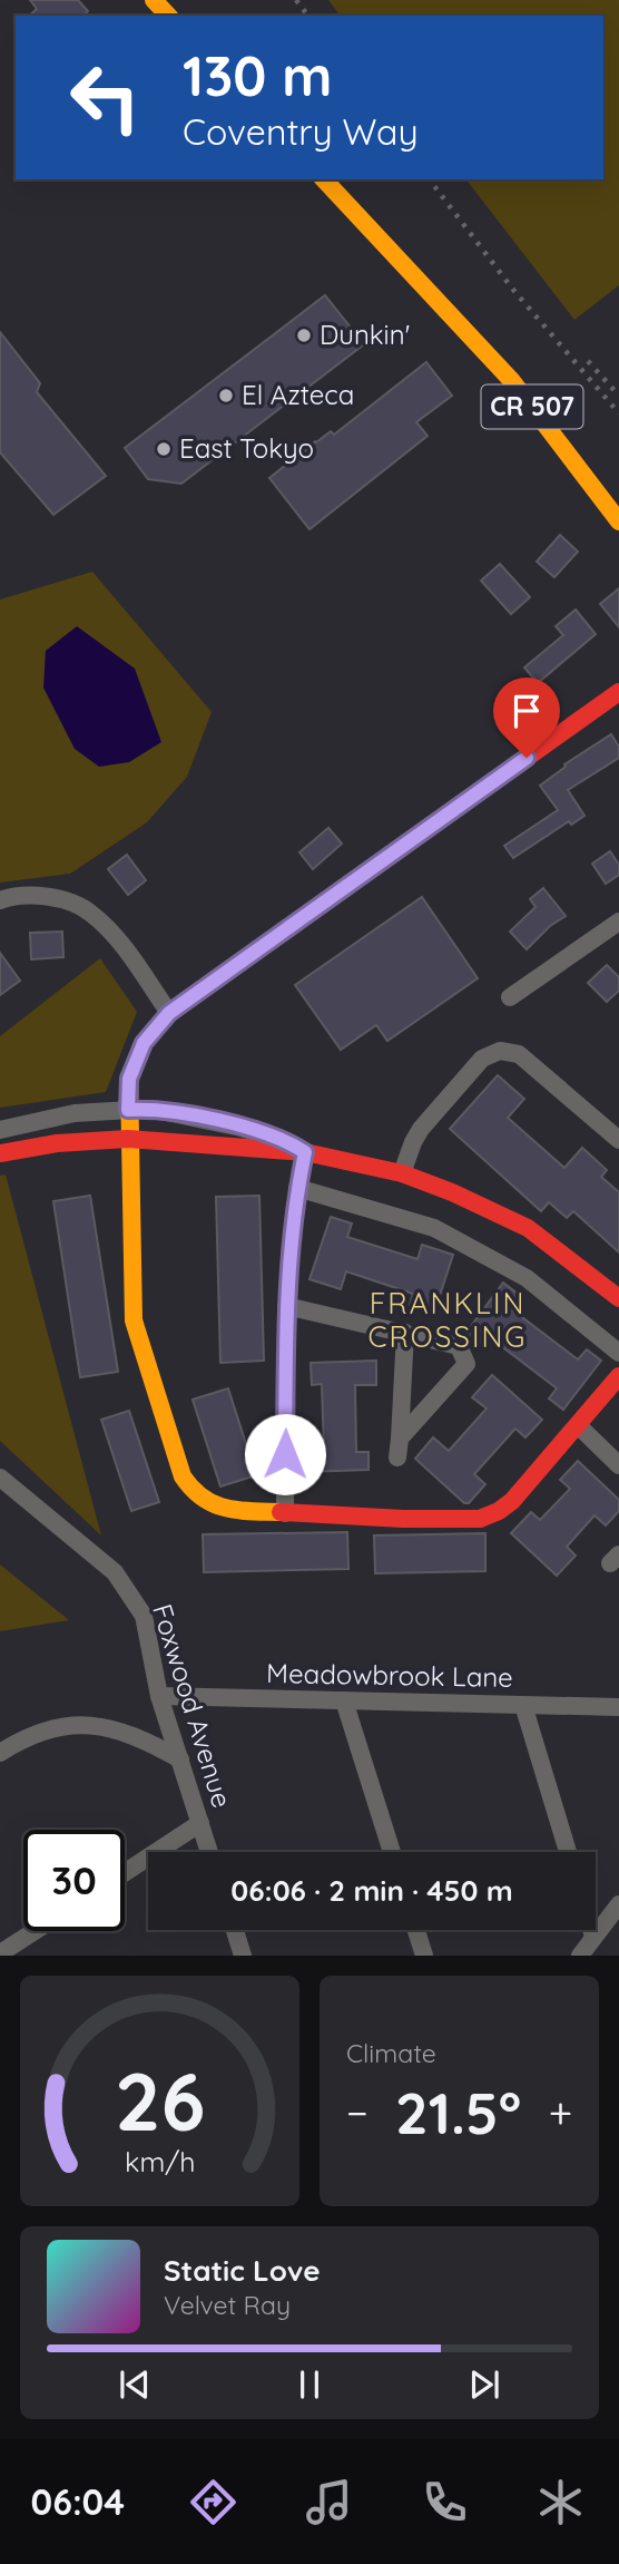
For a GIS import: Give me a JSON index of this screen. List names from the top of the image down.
{
  "streets": {
    "street": ["CR 507", "Meadowbrook Lane", "Foxwood Avenue"]
  },
  "crossings": [
    ["Meadowbrook Lane", "Foxwood Avenue"]
  ],
  "districts": ["FRANKLIN CROSSING"],
  "places": ["Dunkin'", "El Azteca", "East Tokyo"],
  "page": {
    "turn": ["130 m", "Coventry Way"],
    "limit": "30",
    "trip": "06:06 · 2 min · 450 m",
    "tile": "Climate",
    "heat": ["−", "21.5°", "+"],
    "song": ["Static Love", "Velvet Ray"],
    "tabs": "06:04",
    "gauge": ["26", "km/h"]
  }
}
